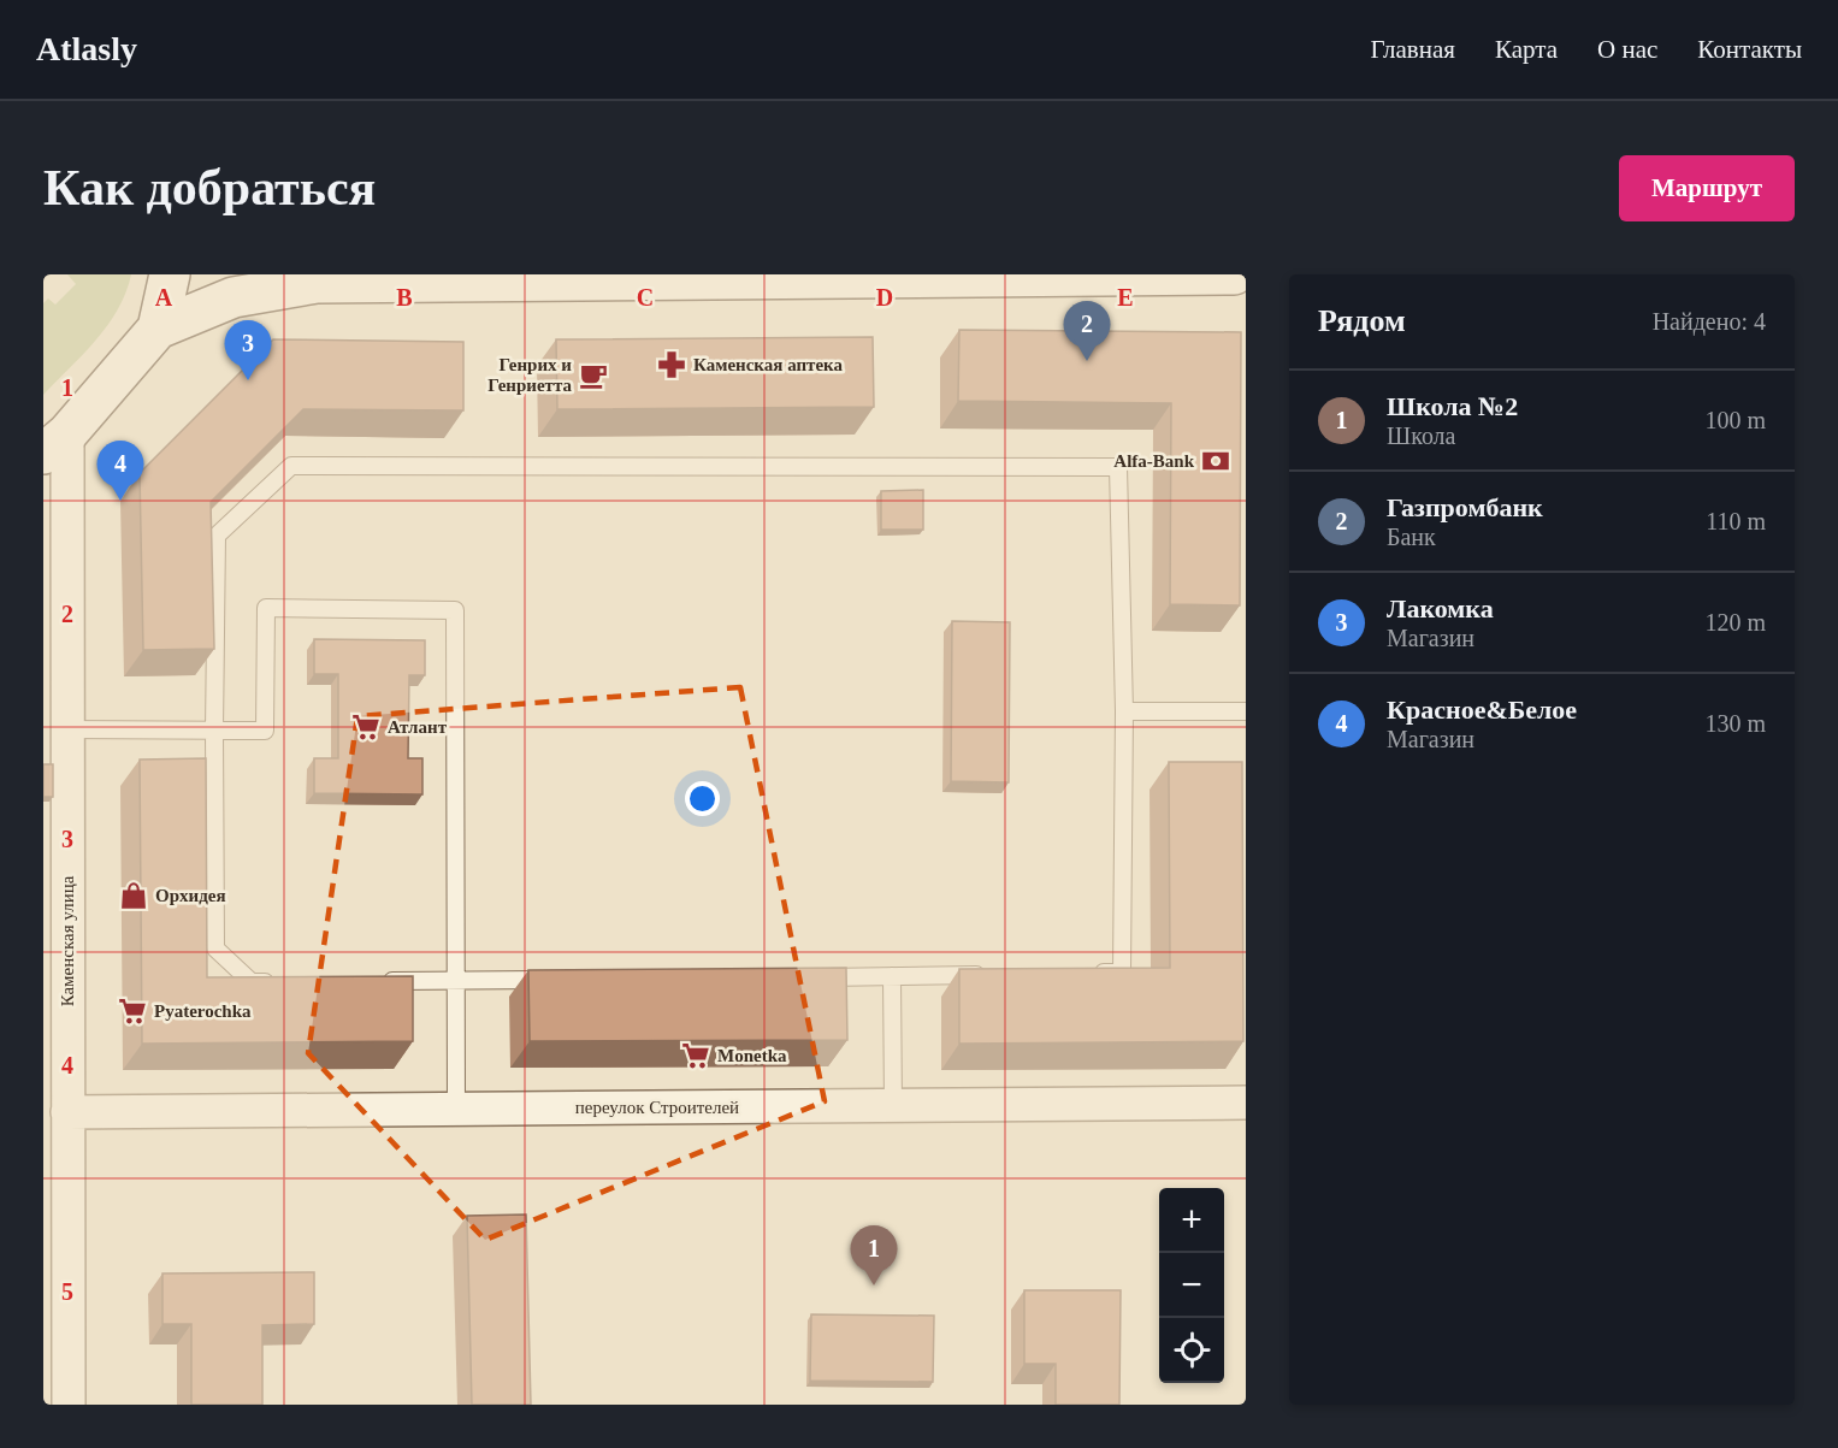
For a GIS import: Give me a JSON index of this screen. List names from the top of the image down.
{
  "streets": {
    "street": ["Каменская улица", "переулок Строителей"]
  },
  "crossings": [
    ["Каменская улица", "переулок Строителей"]
  ],
  "places": {
    "pharmacy": ["Каменская аптека"],
    "cafe": ["Генрих и Генриетта"],
    "bank": ["Alfa-Bank"],
    "supermarket": ["Атлант", "Pyaterochka", "Monetka"],
    "shop": ["Орхидея"]
  },
  "page": {
    "header": "Atlasly",
    "nav": [
      "Главная",
      "Карта",
      "О нас",
      "Контакты"
    ],
    "buttons": "Маршрут",
    "title": "Как добраться",
    "heading": ["Рядом", "Найдено: 4"],
    "pins": [
      "2",
      "3",
      "4",
      "1"
    ],
    "list": [
      {
        "mark": "1",
        "name": "Школа №2",
        "note": "Школа",
        "value": "100 m"
      },
      {
        "mark": "2",
        "name": "Газпромбанк",
        "note": "Банк",
        "value": "110 m"
      },
      {
        "mark": "3",
        "name": "Лакомка",
        "note": "Магазин",
        "value": "120 m"
      },
      {
        "mark": "4",
        "name": "Красное&Белое",
        "note": "Магазин",
        "value": "130 m"
      }
    ],
    "map_buttons": ["+", "−"]
  },
  "grid": {
    "columns": [
      "A",
      "B",
      "C",
      "D",
      "E"
    ],
    "rows": [
      "1",
      "2",
      "3",
      "4",
      "5"
    ]
  }
}
